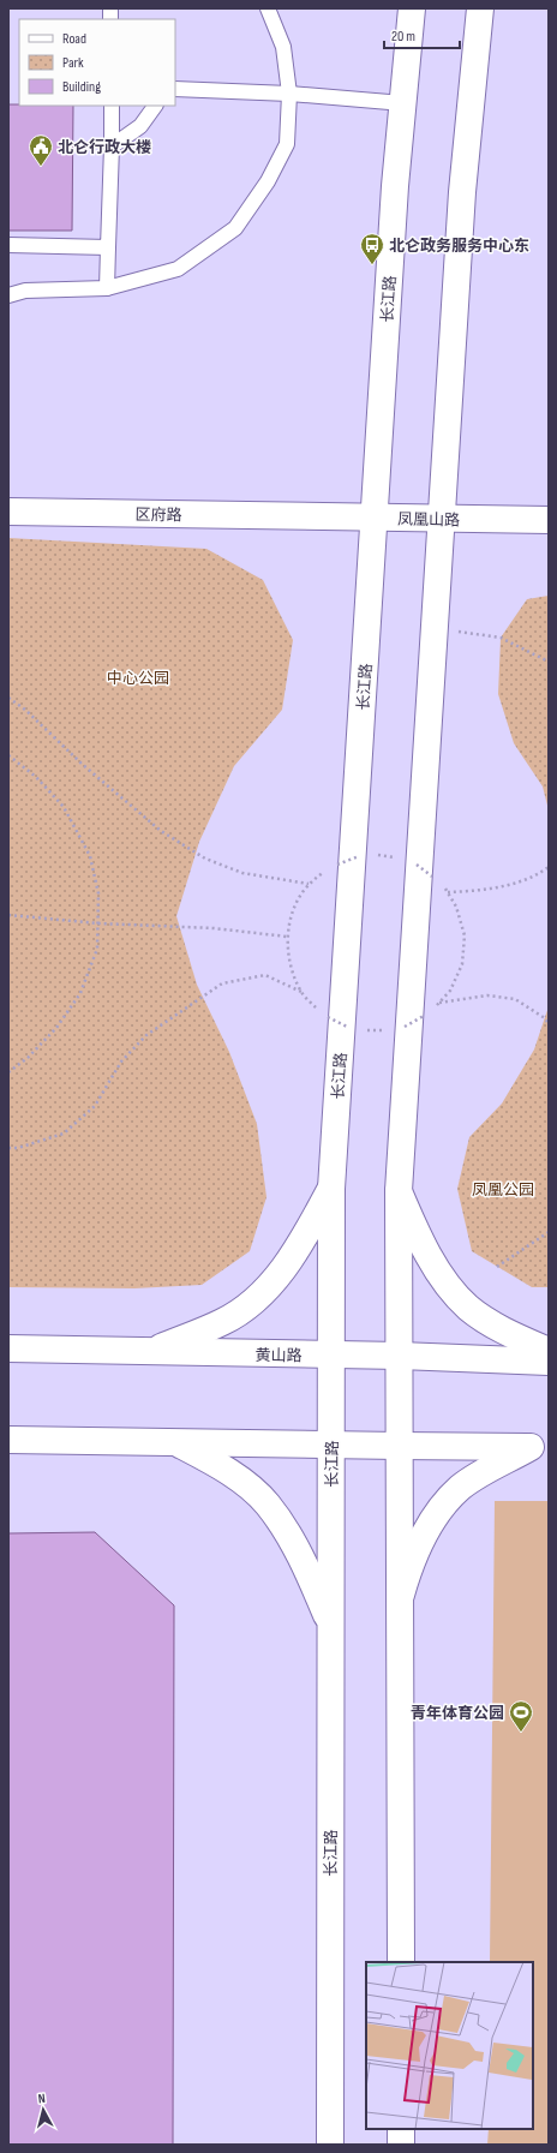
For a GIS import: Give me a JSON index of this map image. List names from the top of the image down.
{
  "streets": {
    "main road": [
      "长江路",
      "区府路",
      "凤凰山路",
      "黄山路"
    ]
  },
  "crossings": [
    ["长江路", "凤凰山路"],
    ["长江路", "黄山路"],
    ["区府路", "凤凰山路"]
  ],
  "parks": ["中心公园", "凤凰公园"],
  "places": {
    "public building": ["北仑行政大楼"],
    "bus stop": ["北仑政务服务中心东"],
    "sports": ["青年体育公园"]
  },
  "legend": ["Road", "Park", "Building"],
  "scale_bar": "20 m",
  "north": "top"
}
